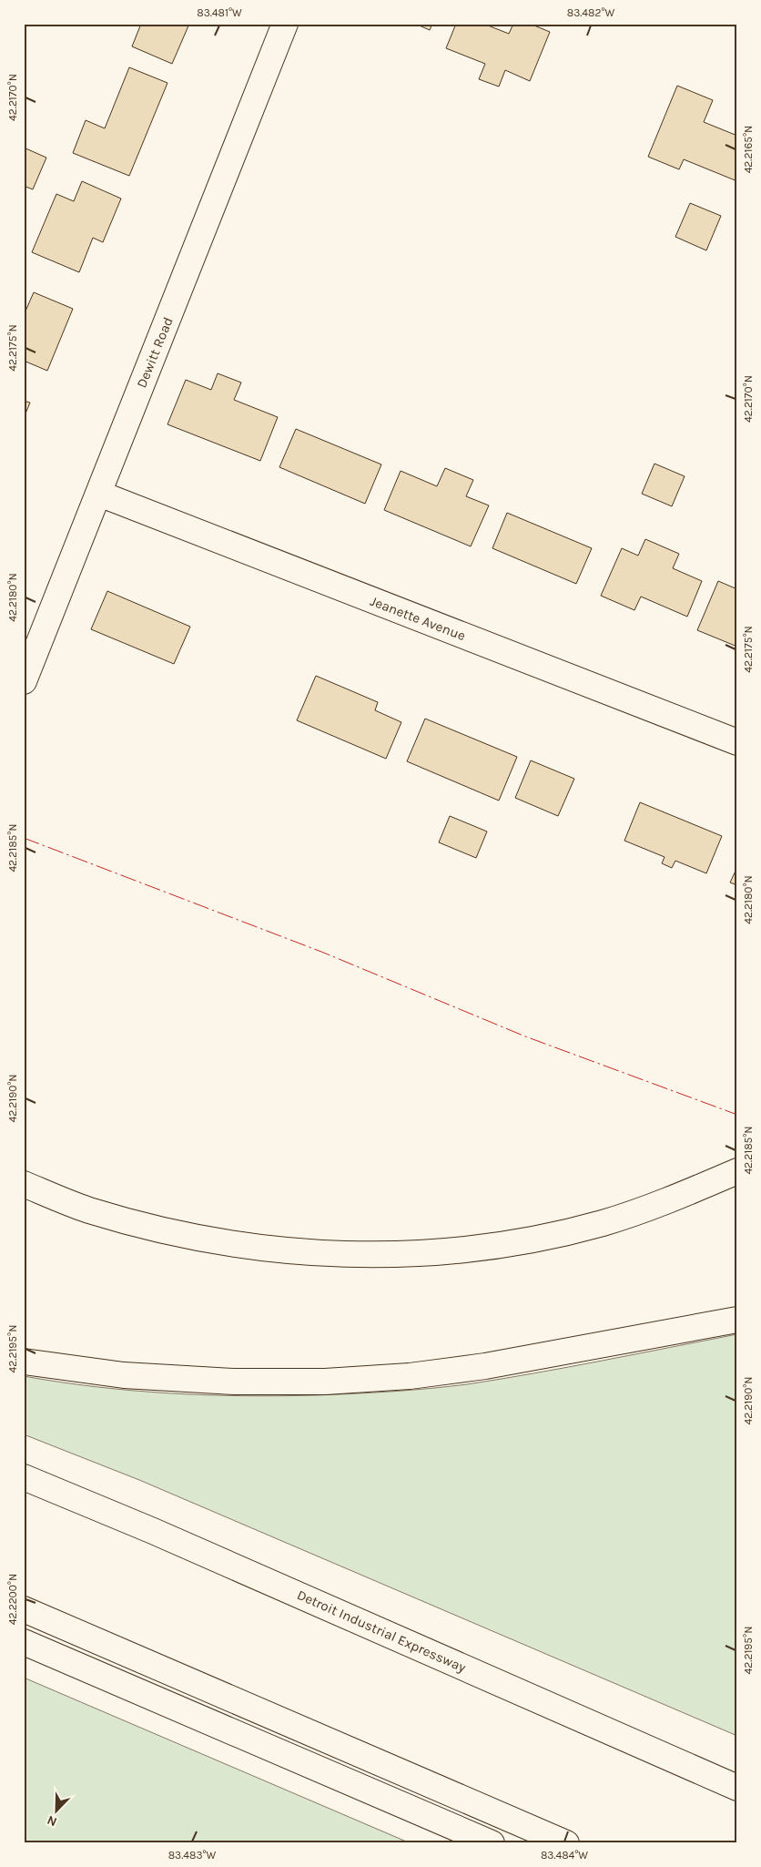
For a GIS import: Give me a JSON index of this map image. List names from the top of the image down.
{
  "streets": {
    "main road": ["Dewitt Road", "Jeanette Avenue", "Detroit Industrial Expressway"]
  },
  "crossings": [
    ["Dewitt Road", "Jeanette Avenue"]
  ],
  "north": "bottom left",
  "coordinates": [
    "83.481°W",
    "83.482°W",
    "42.2170°N",
    "42.2165°N",
    "42.2175°N",
    "42.2180°N",
    "42.2185°N",
    "42.2190°N",
    "42.2195°N",
    "42.2200°N",
    "83.483°W",
    "83.484°W"
  ]
}
